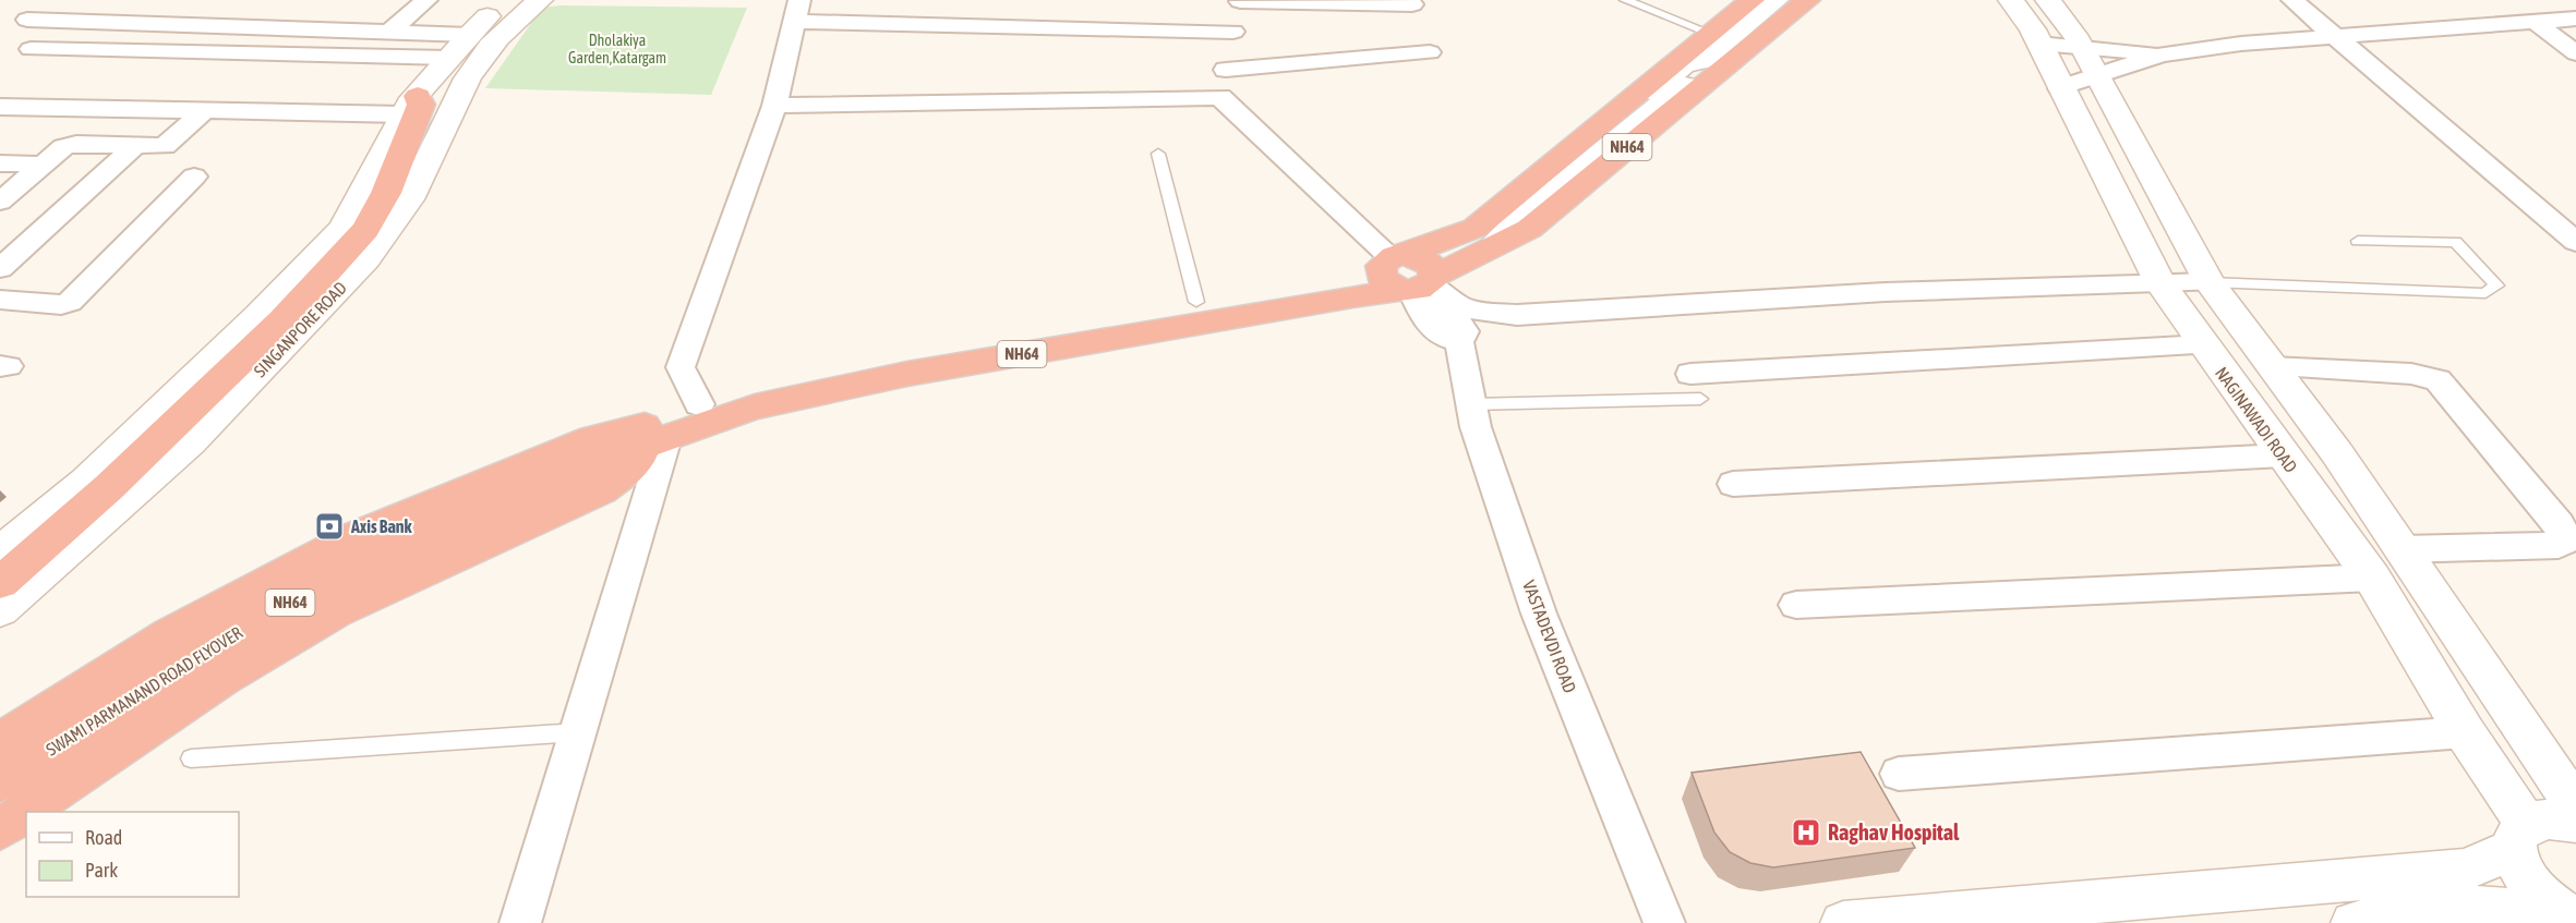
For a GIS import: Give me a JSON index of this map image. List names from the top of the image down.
{
  "streets": {
    "highway": ["NH64", "SWAMI PARMANAND ROAD FLYOVER"],
    "main road": ["SINGANPORE ROAD", "NAGINAWADI ROAD"],
    "street": ["VASTADEVDI ROAD"]
  },
  "crossings": [
    ["NH64", "VASTADEVDI ROAD"],
    ["NH64", "SWAMI PARMANAND ROAD FLYOVER"]
  ],
  "parks": ["Dholakiya Garden,Katargam"],
  "places": {
    "bank": ["Axis Bank"],
    "hospital": ["Raghav Hospital"]
  },
  "legend": ["Road", "Park"]
}
